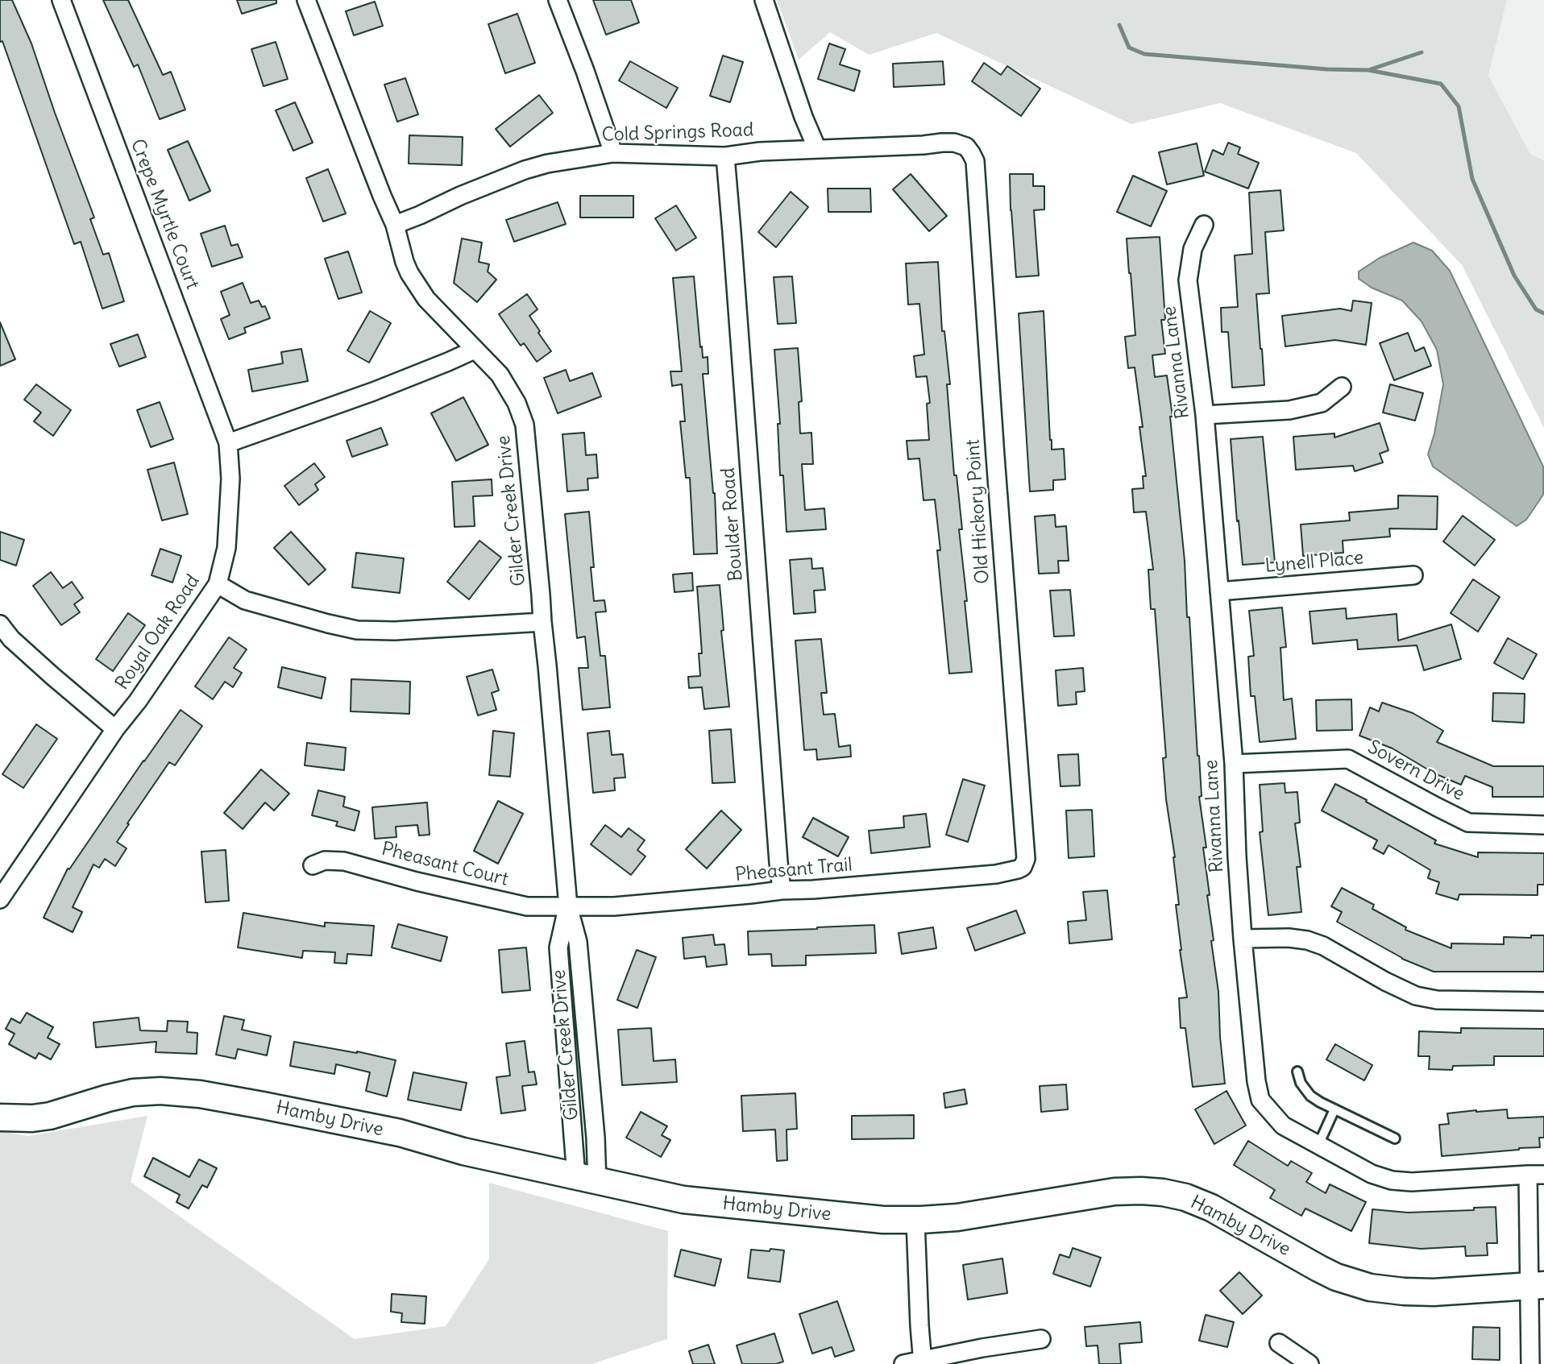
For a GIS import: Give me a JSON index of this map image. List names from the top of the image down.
{
  "streets": {
    "street": [
      "Cold Springs Road",
      "Crepe Myrtle Court",
      "Rivanna Lane",
      "Gilder Creek Drive",
      "Old Hickory Point",
      "Boulder Road",
      "Lynell Place",
      "Royal Oak Road",
      "Sovern Drive",
      "Pheasant Court",
      "Pheasant Trail",
      "Hamby Drive"
    ]
  },
  "crossings": [
    ["Cold Springs Road", "Gilder Creek Drive"],
    ["Cold Springs Road", "Old Hickory Point"],
    ["Cold Springs Road", "Boulder Road"],
    ["Crepe Myrtle Court", "Royal Oak Road"],
    ["Rivanna Lane", "Lynell Place"],
    ["Rivanna Lane", "Sovern Drive"],
    ["Gilder Creek Drive", "Pheasant Court"],
    ["Gilder Creek Drive", "Pheasant Trail"],
    ["Gilder Creek Drive", "Hamby Drive"],
    ["Old Hickory Point", "Pheasant Trail"],
    ["Boulder Road", "Pheasant Trail"],
    ["Pheasant Court", "Pheasant Trail"]
  ]
}
